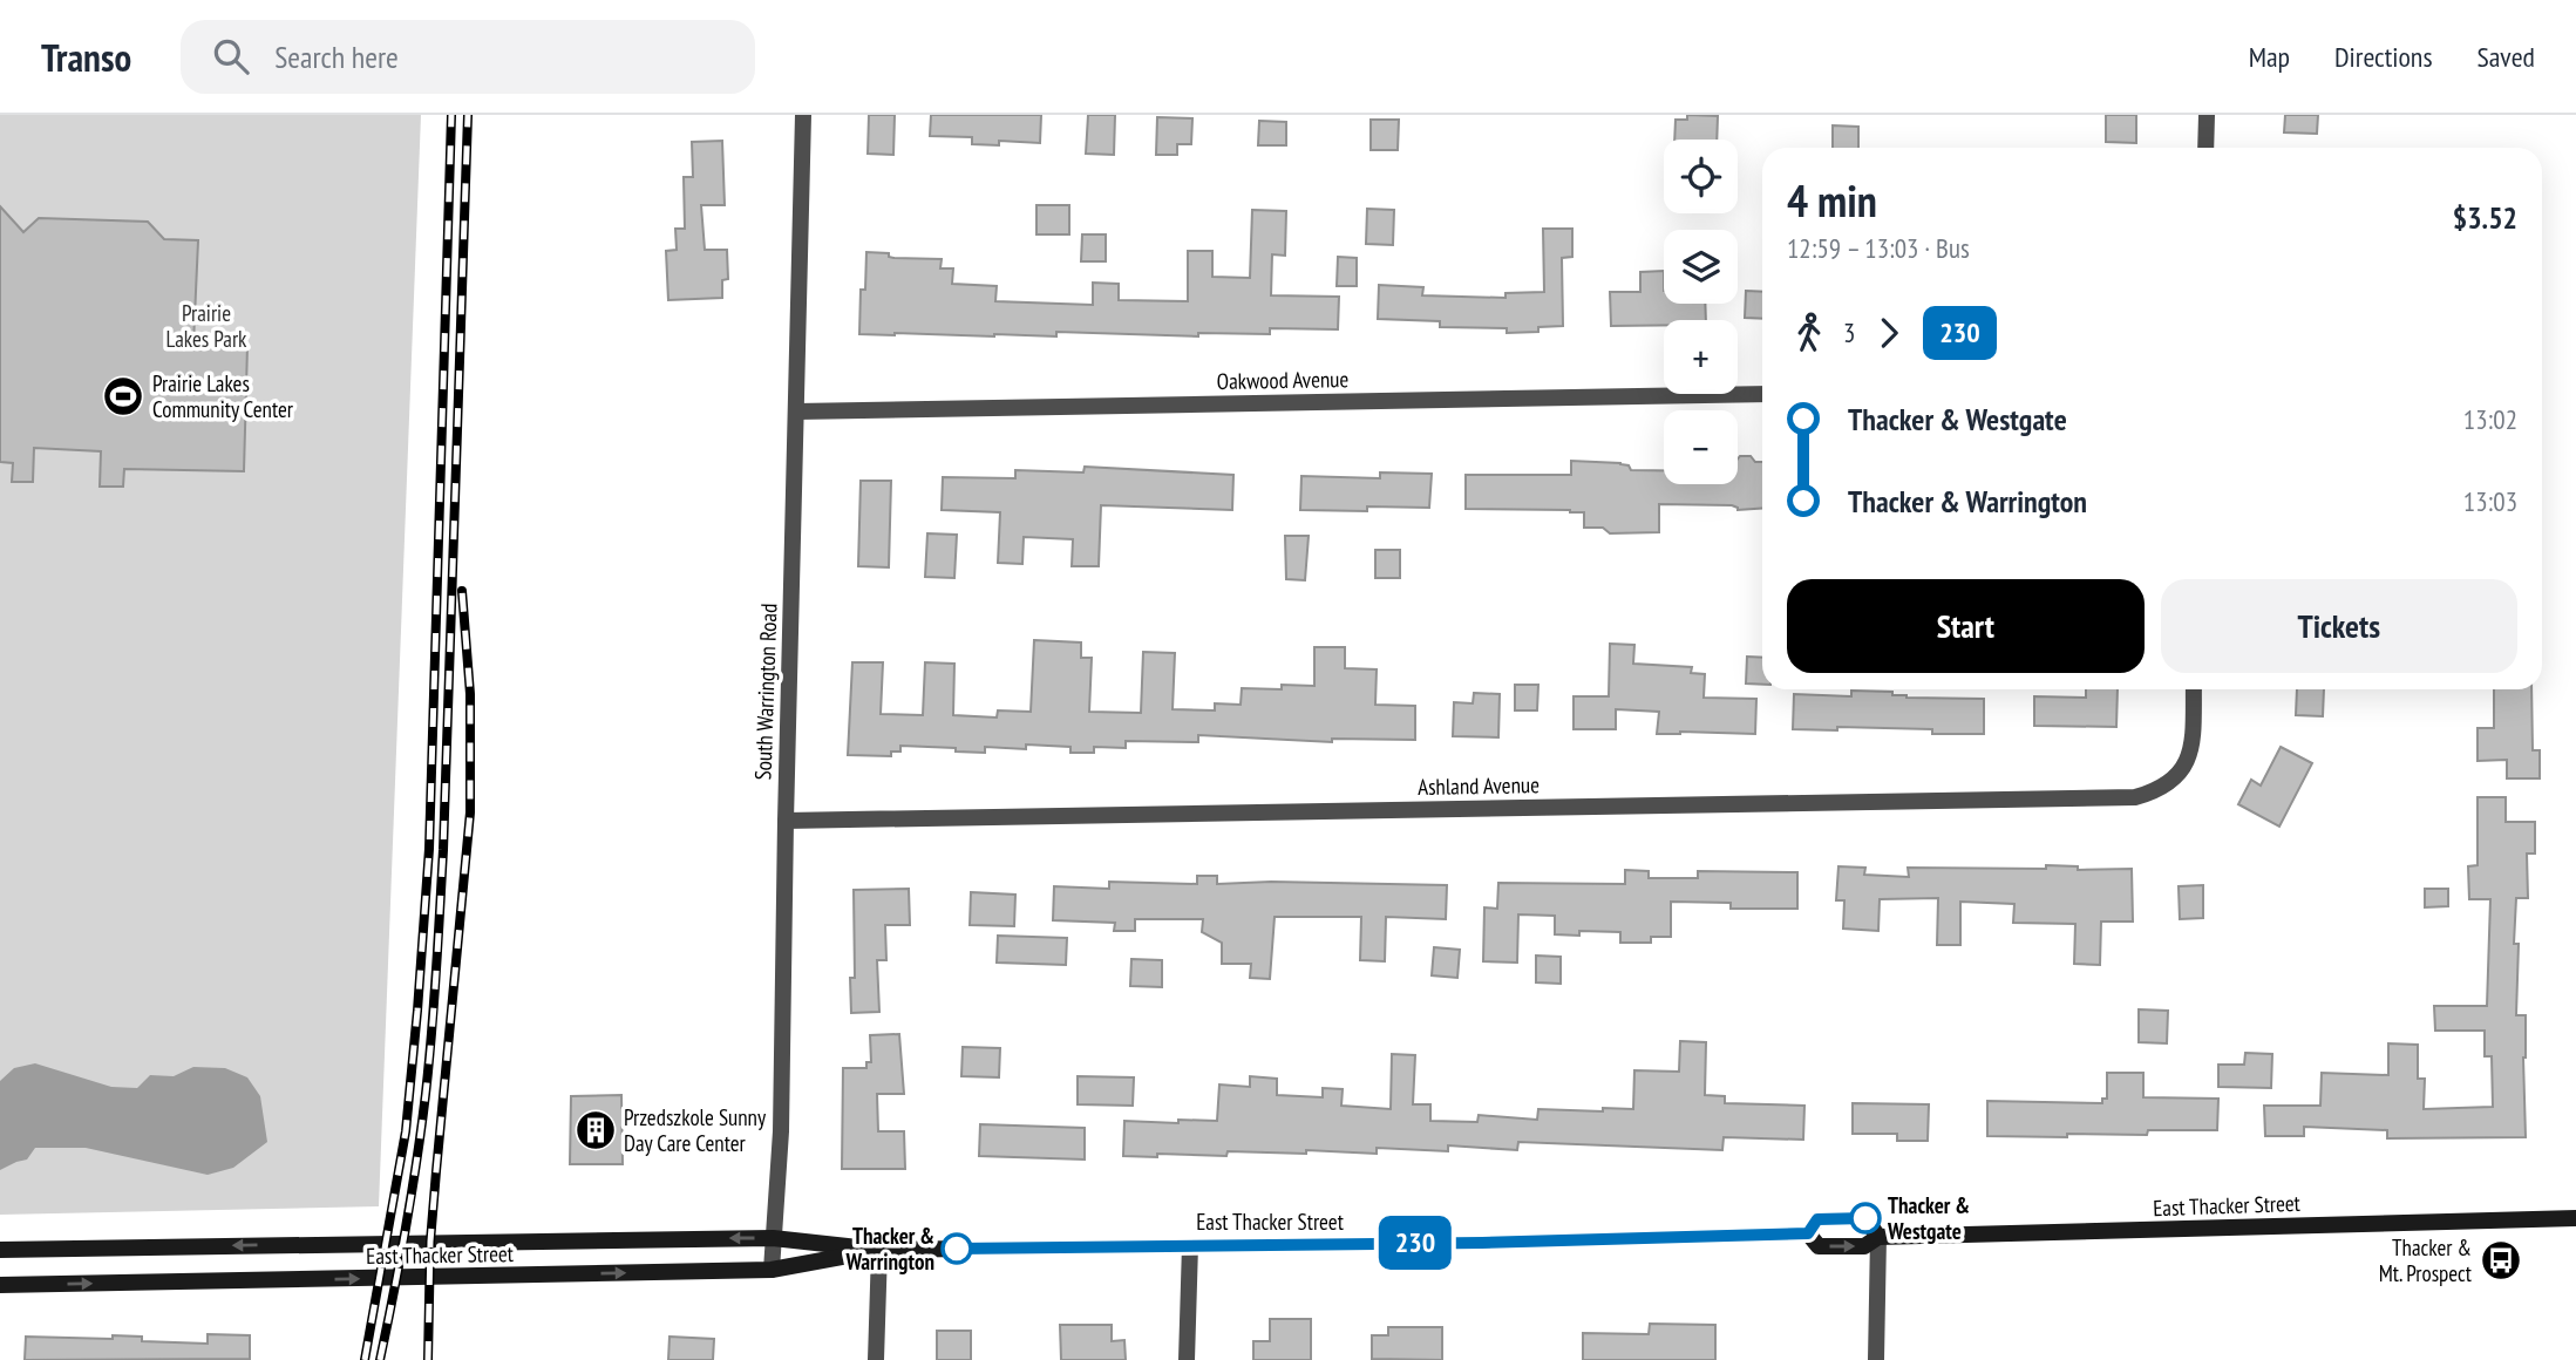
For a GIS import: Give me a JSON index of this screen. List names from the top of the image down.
{
  "streets": {
    "main road": ["East Thacker Street"],
    "street": ["Oakwood Avenue", "South Warrington Road", "Ashland Avenue"]
  },
  "crossings": [
    ["Oakwood Avenue", "South Warrington Road"],
    ["South Warrington Road", "Ashland Avenue"],
    ["South Warrington Road", "East Thacker Street"]
  ],
  "parks": ["Prairie Lakes Park"],
  "places": {
    "sports": ["Prairie Lakes Community Center"],
    "building": ["Przedszkole Sunny Day Care Center"],
    "other": ["Thacker & Westgate", "Thacker & Warrington"],
    "bus stop": ["Thacker & Mt. Prospect"]
  },
  "lines": ["bus line 230"],
  "page": {
    "header": "Transo",
    "search": "Search here",
    "nav": ["Map", "Directions", "Saved"],
    "on_map": "230",
    "map_buttons": ["+", "−"],
    "heading": ["4 min", "12:59 – 13:03 · Bus", "$3.52"],
    "legs": ["3", "230"],
    "list": [
      {
        "name": "Thacker & Westgate",
        "value": "13:02"
      },
      {
        "name": "Thacker & Warrington",
        "value": "13:03"
      }
    ],
    "buttons": ["Start", "Tickets"]
  }
}
